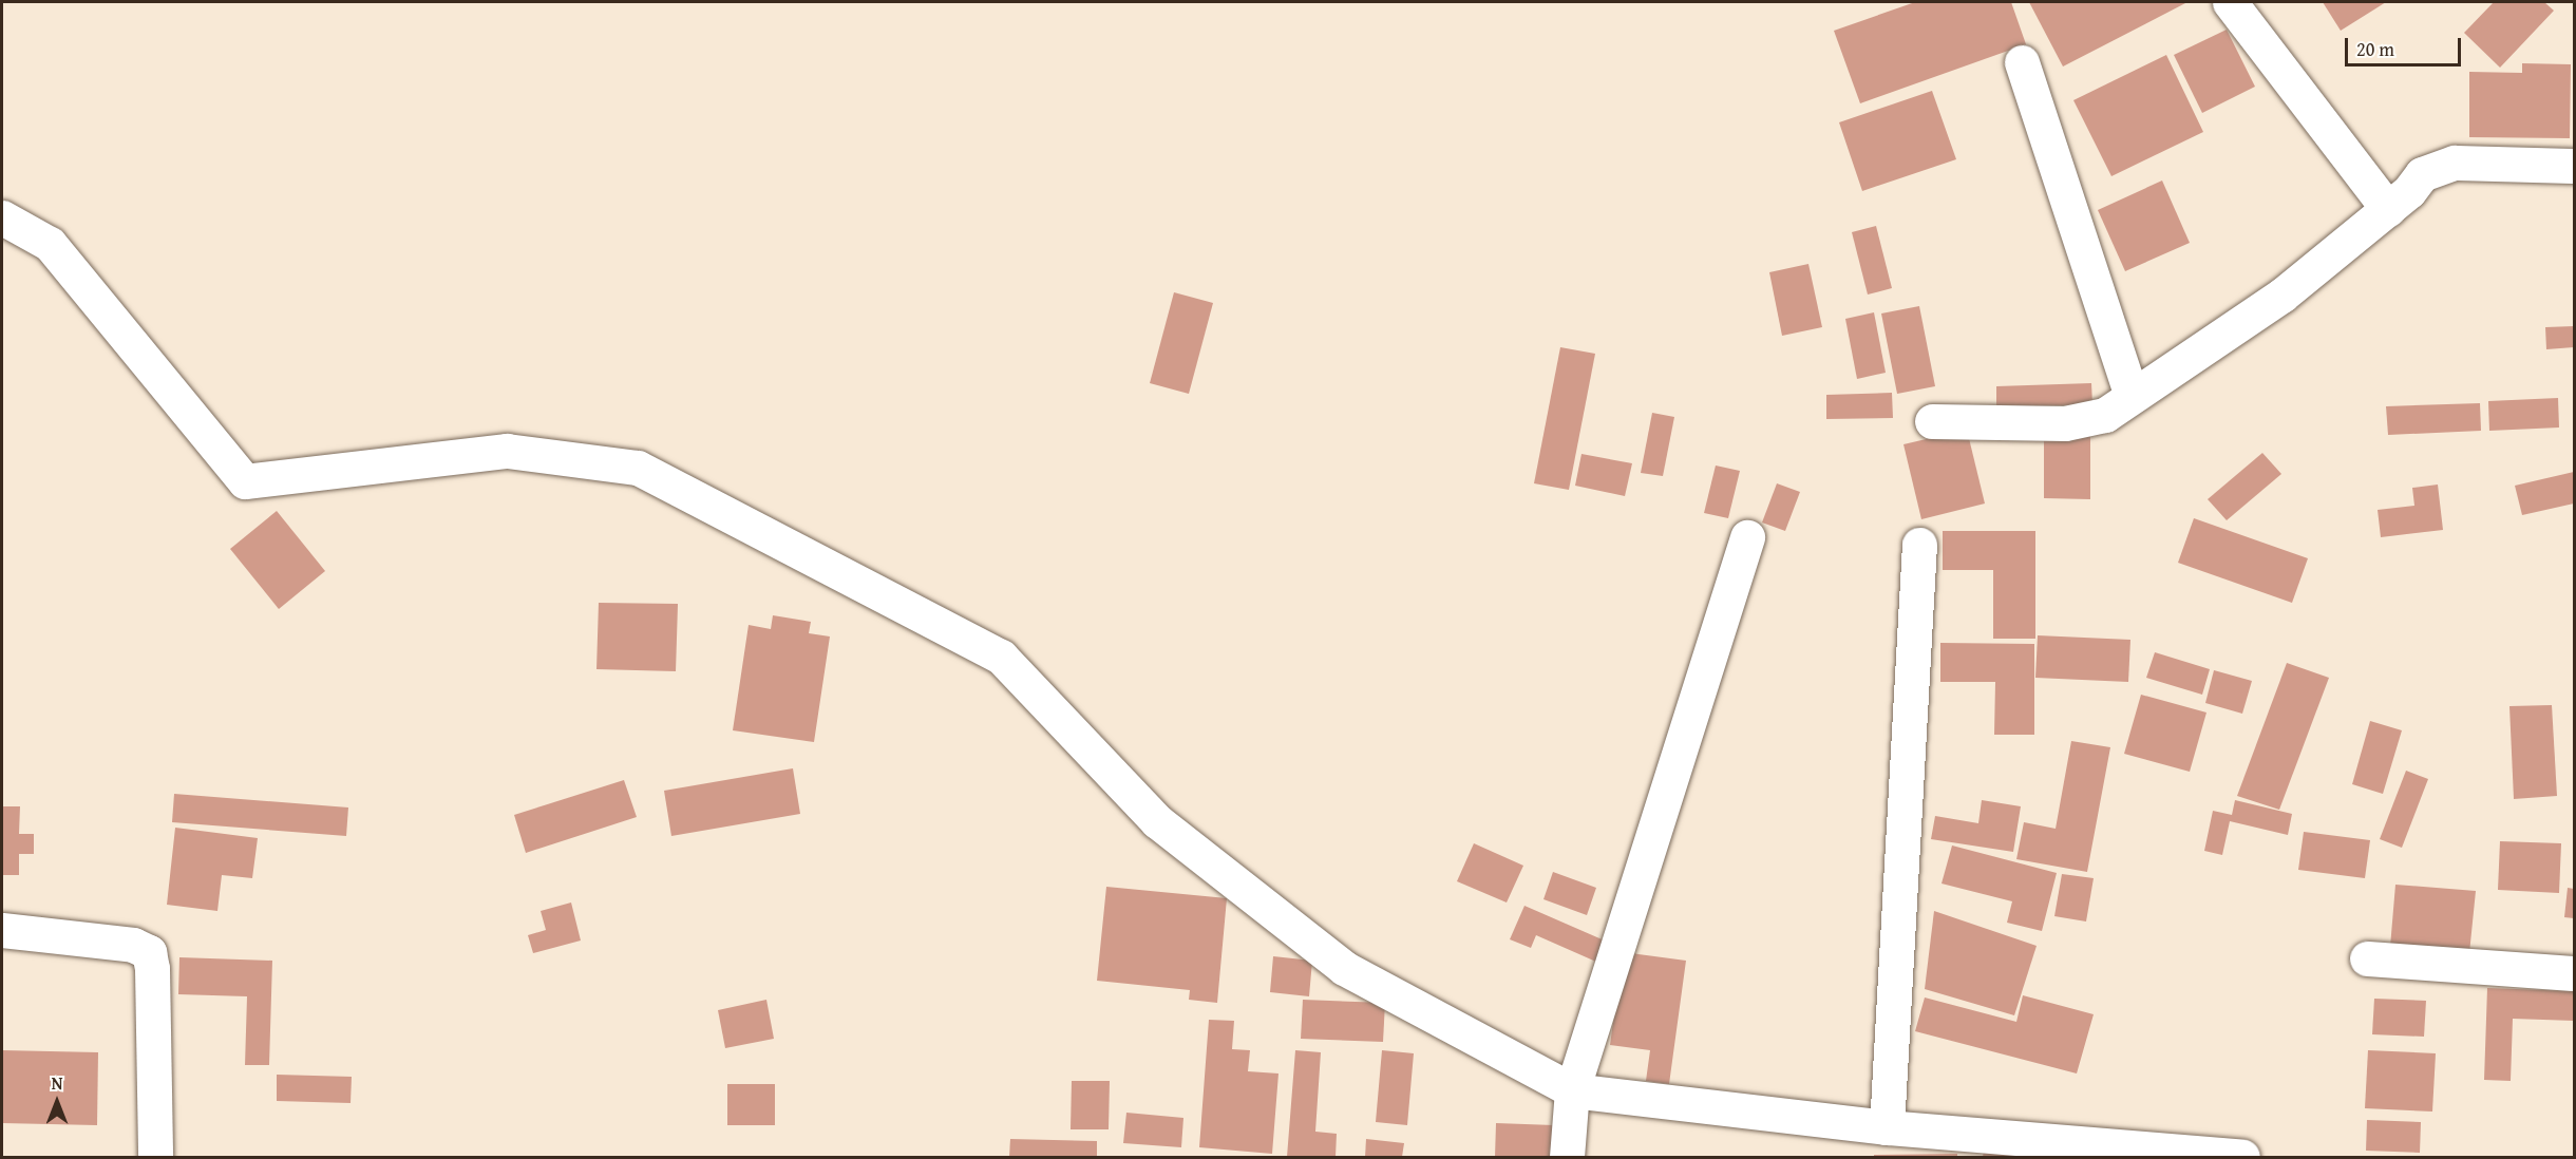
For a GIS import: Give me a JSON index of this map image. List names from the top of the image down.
{
  "scale_bar": "20 m",
  "north": "top"
}
